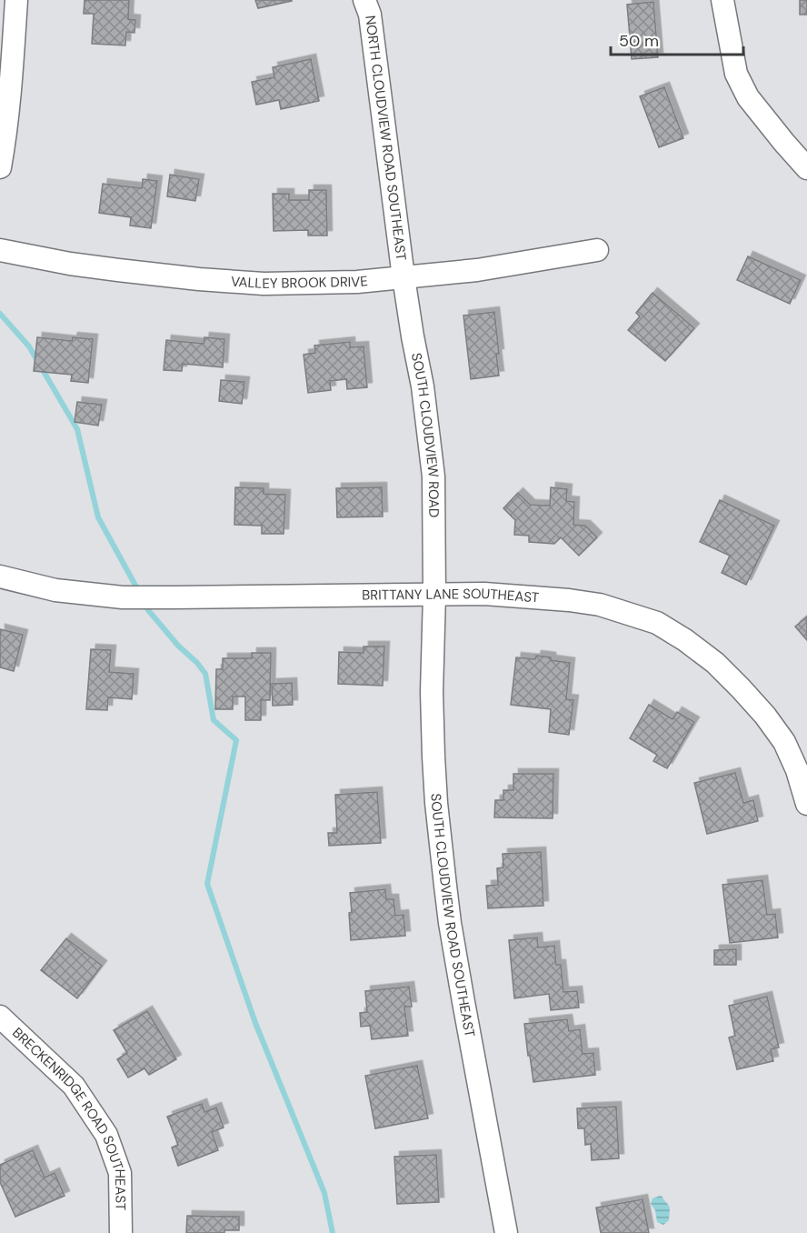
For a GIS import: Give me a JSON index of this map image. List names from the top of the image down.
{
  "streets": {
    "street": [
      "NORTH CLOUDVIEW ROAD SOUTHEAST",
      "VALLEY BROOK DRIVE",
      "SOUTH CLOUDVIEW ROAD",
      "BRITTANY LANE SOUTHEAST",
      "SOUTH CLOUDVIEW ROAD SOUTHEAST",
      "BRECKENRIDGE ROAD SOUTHEAST"
    ]
  },
  "crossings": [
    ["NORTH CLOUDVIEW ROAD SOUTHEAST", "VALLEY BROOK DRIVE"],
    ["NORTH CLOUDVIEW ROAD SOUTHEAST", "SOUTH CLOUDVIEW ROAD"],
    ["VALLEY BROOK DRIVE", "SOUTH CLOUDVIEW ROAD"],
    ["SOUTH CLOUDVIEW ROAD", "BRITTANY LANE SOUTHEAST"],
    ["SOUTH CLOUDVIEW ROAD", "SOUTH CLOUDVIEW ROAD SOUTHEAST"],
    ["BRITTANY LANE SOUTHEAST", "SOUTH CLOUDVIEW ROAD SOUTHEAST"]
  ],
  "scale_bar": "50 m"
}
